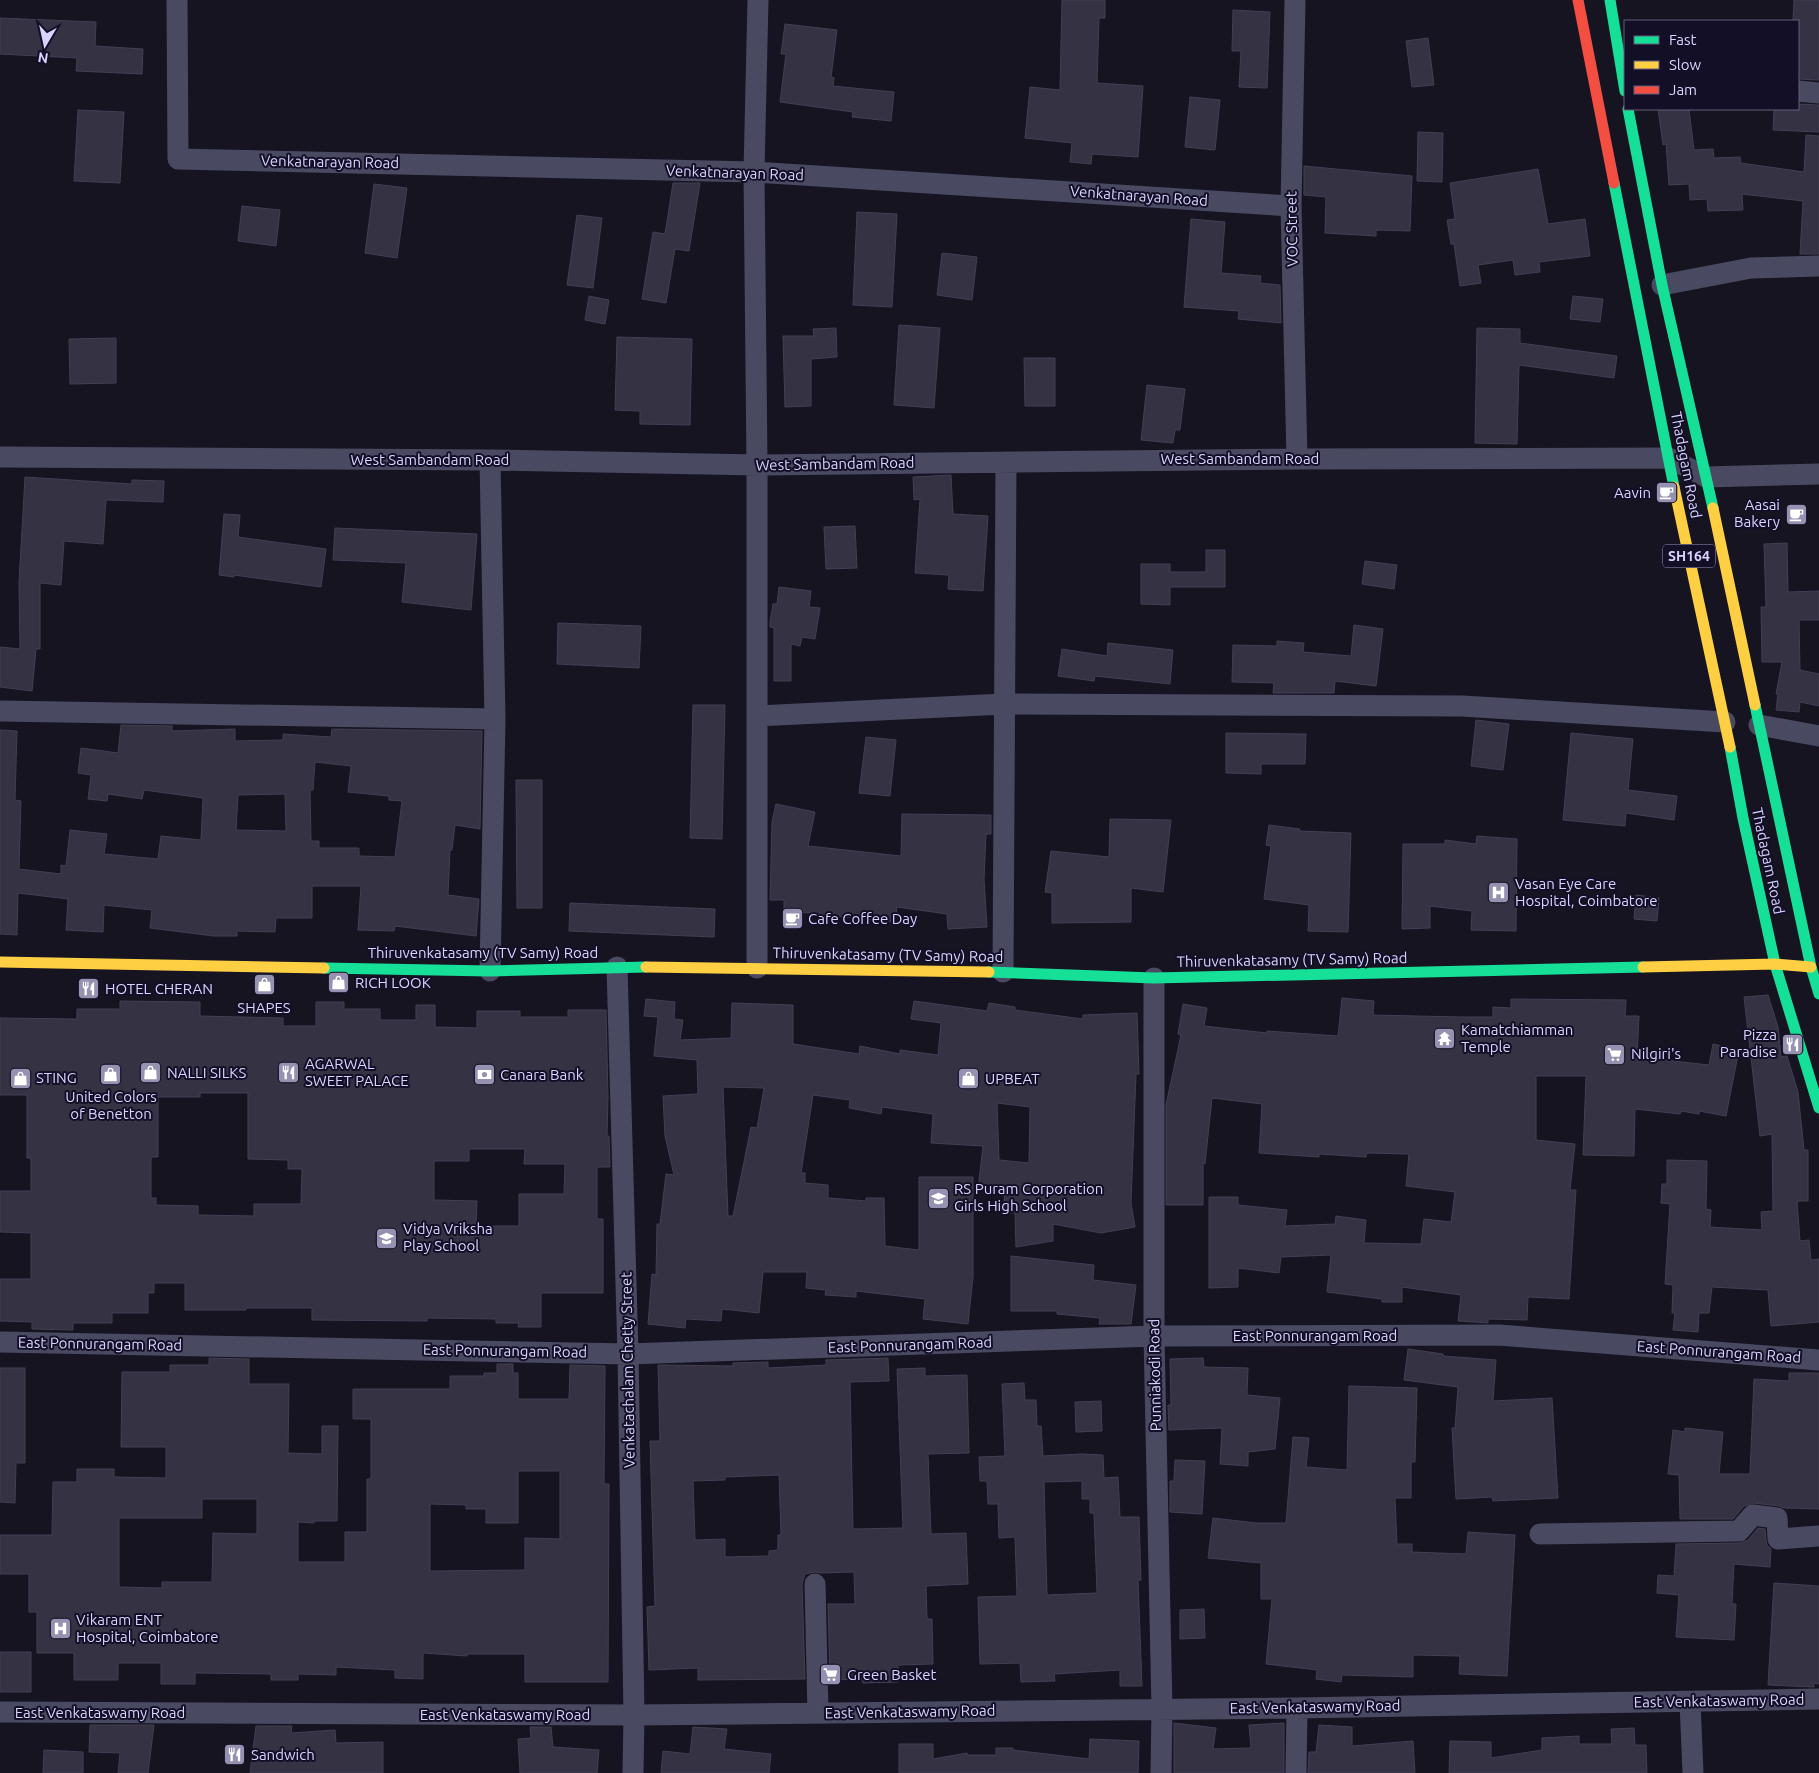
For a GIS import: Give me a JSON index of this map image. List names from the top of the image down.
{
  "streets": {
    "main road": ["Thadagam Road", "SH164", "Thiruvenkatasamy (TV Samy) Road"],
    "street": [
      "Venkatnarayan Road",
      "VOC Street",
      "West Sambandam Road",
      "East Ponnurangam Road",
      "Venkatachalam Chetty Street",
      "Punniakodi Road",
      "East Venkataswamy Road"
    ]
  },
  "crossings": [
    ["Venkatnarayan Road", "VOC Street"],
    ["VOC Street", "West Sambandam Road"],
    ["West Sambandam Road", "Thadagam Road"],
    ["Thadagam Road", "Thiruvenkatasamy (TV Samy) Road"],
    ["Thiruvenkatasamy (TV Samy) Road", "Venkatachalam Chetty Street"],
    ["Thiruvenkatasamy (TV Samy) Road", "Punniakodi Road"],
    ["East Ponnurangam Road", "Venkatachalam Chetty Street"],
    ["East Ponnurangam Road", "Punniakodi Road"],
    ["Venkatachalam Chetty Street", "East Venkataswamy Road"],
    ["Punniakodi Road", "East Venkataswamy Road"]
  ],
  "places": {
    "cafe": ["Aavin", "Aasai Bakery", "Cafe Coffee Day"],
    "hospital": ["Vasan Eye Care Hospital, Coimbatore", "Vikaram ENT Hospital, Coimbatore"],
    "shop": [
      "RICH LOOK",
      "SHAPES",
      "NALLI SILKS",
      "United Colors of Benetton",
      "STING",
      "UPBEAT"
    ],
    "restaurant": [
      "HOTEL CHERAN",
      "Pizza Paradise",
      "AGARWAL SWEET PALACE",
      "Sandwich"
    ],
    "temple": ["Kamatchiamman Temple"],
    "supermarket": ["Nilgiri's", "Green Basket"],
    "bank": ["Canara Bank"],
    "school or university": ["RS Puram Corporation Girls High School", "Vidya Vriksha Play School"]
  },
  "legend": ["Fast", "Slow", "Jam"],
  "north": "bottom"
}
